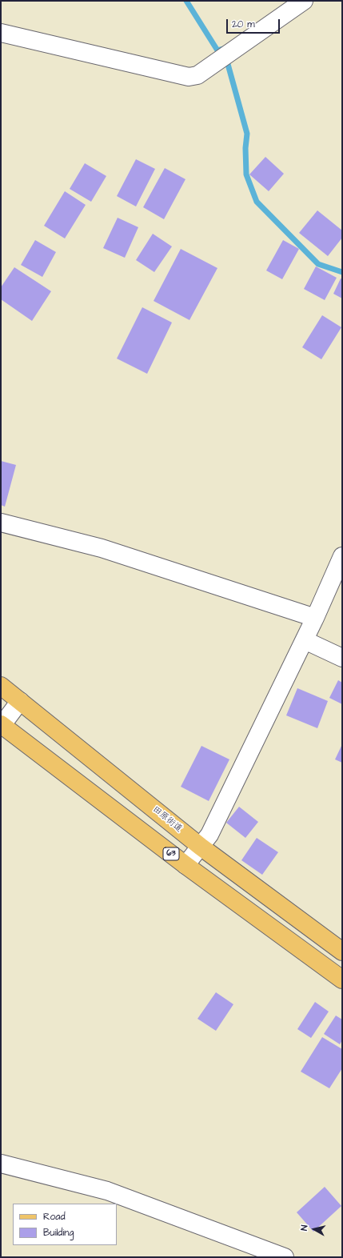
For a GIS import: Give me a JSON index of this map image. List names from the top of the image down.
{
  "streets": {
    "main road": ["田原街道", "63"]
  },
  "legend": ["Road", "Building"],
  "scale_bar": "20 m",
  "north": "left"
}
